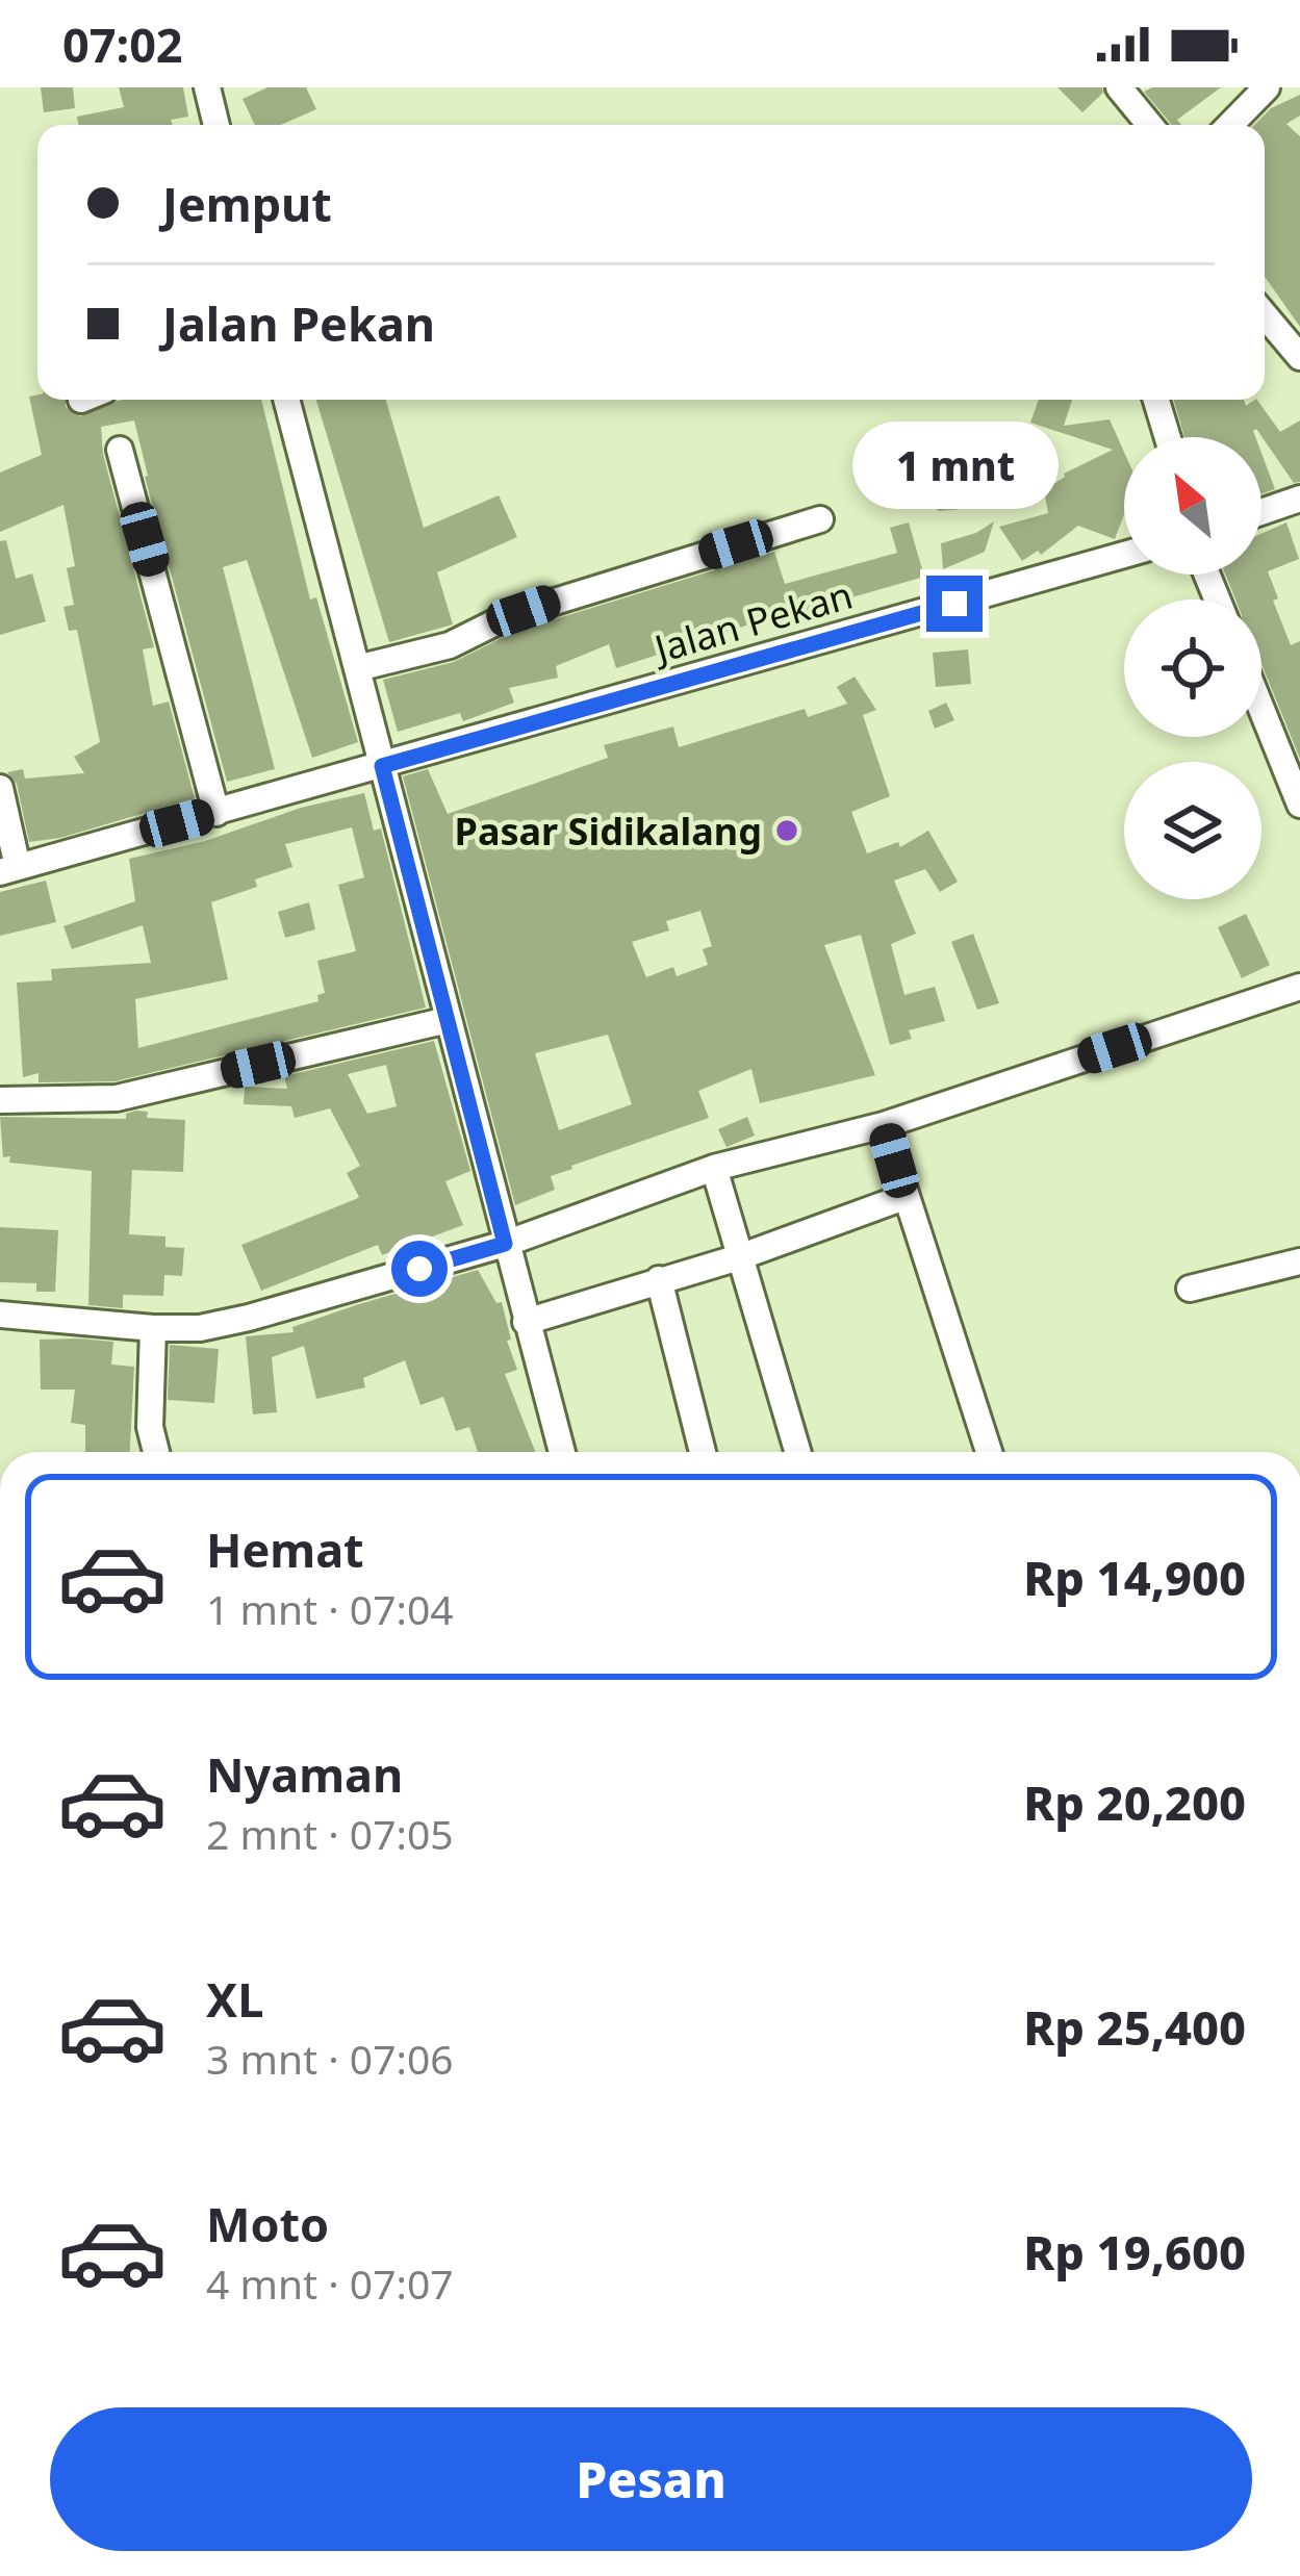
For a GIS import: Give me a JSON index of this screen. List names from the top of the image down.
{
  "streets": {
    "street": ["Jalan Pekan"]
  },
  "places": ["Pasar Sidikalang"],
  "north": "top left",
  "page": {
    "status": "07:02",
    "banner": ["Jemput", "Jalan Pekan"],
    "bubble": "1 mnt",
    "list": [
      {
        "name": "Hemat",
        "note": "1 mnt · 07:04",
        "value": "Rp 14,900"
      },
      {
        "name": "Nyaman",
        "note": "2 mnt · 07:05",
        "value": "Rp 20,200"
      },
      {
        "name": "XL",
        "note": "3 mnt · 07:06",
        "value": "Rp 25,400"
      },
      {
        "name": "Moto",
        "note": "4 mnt · 07:07",
        "value": "Rp 19,600"
      }
    ],
    "buttons": "Pesan"
  }
}
